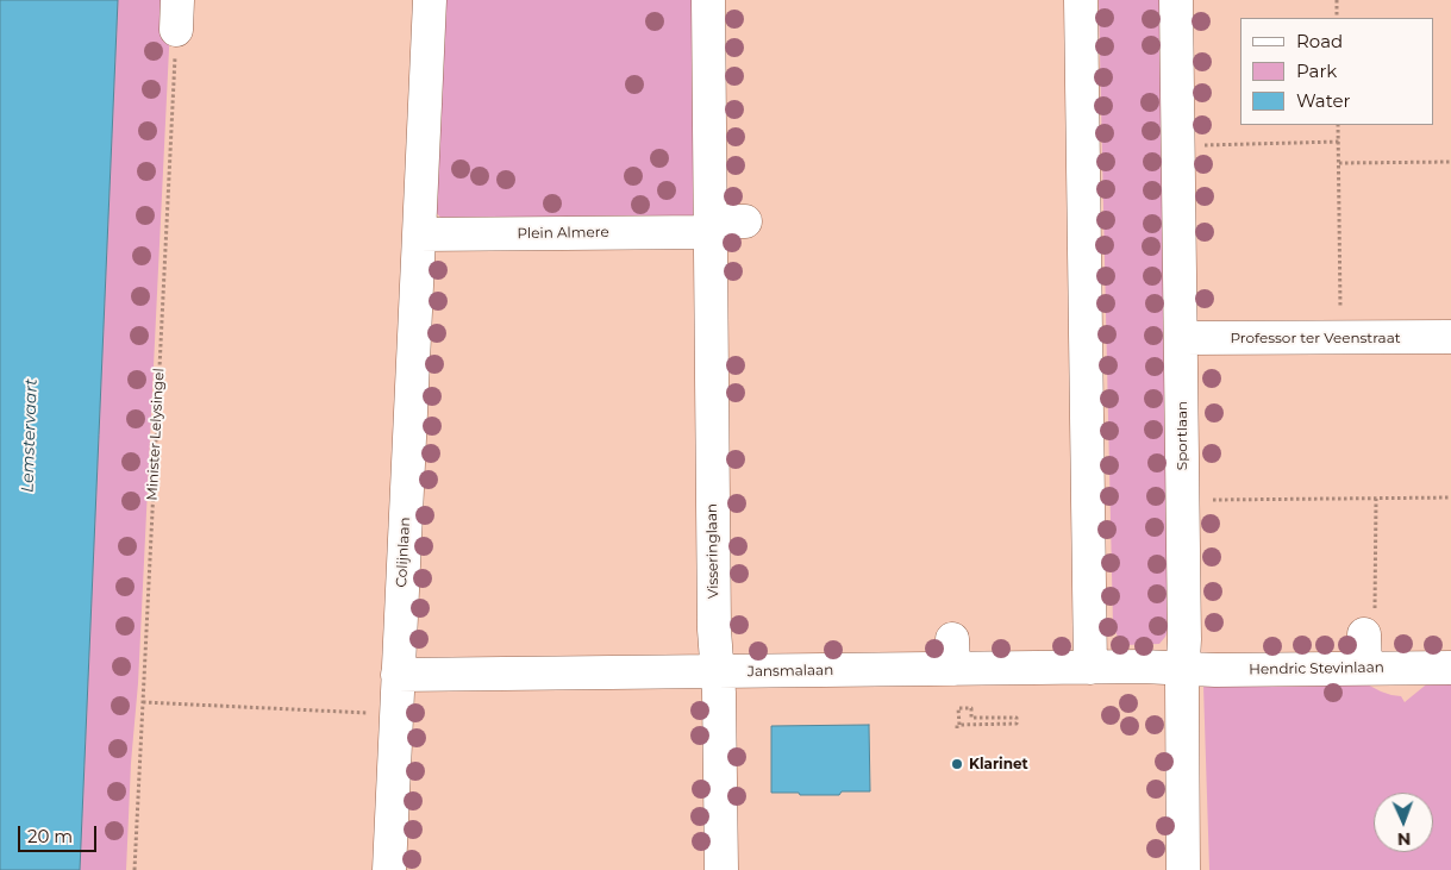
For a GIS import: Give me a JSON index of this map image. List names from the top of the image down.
{
  "streets": {
    "street": [
      "Plein Almere",
      "Professor ter Veenstraat",
      "Sportlaan",
      "Visseringlaan",
      "Colijnlaan",
      "Hendric Stevinlaan",
      "Jansmalaan"
    ],
    "path": ["Minister Lelysingel"]
  },
  "crossings": [
    ["Plein Almere", "Visseringlaan"],
    ["Plein Almere", "Colijnlaan"],
    ["Professor ter Veenstraat", "Sportlaan"],
    ["Sportlaan", "Hendric Stevinlaan"],
    ["Sportlaan", "Jansmalaan"],
    ["Visseringlaan", "Jansmalaan"],
    ["Colijnlaan", "Jansmalaan"],
    ["Hendric Stevinlaan", "Jansmalaan"]
  ],
  "water": ["Lemstervaart"],
  "places": ["Klarinet"],
  "legend": ["Road", "Park", "Water"],
  "scale_bar": "20 m",
  "north": "bottom"
}
